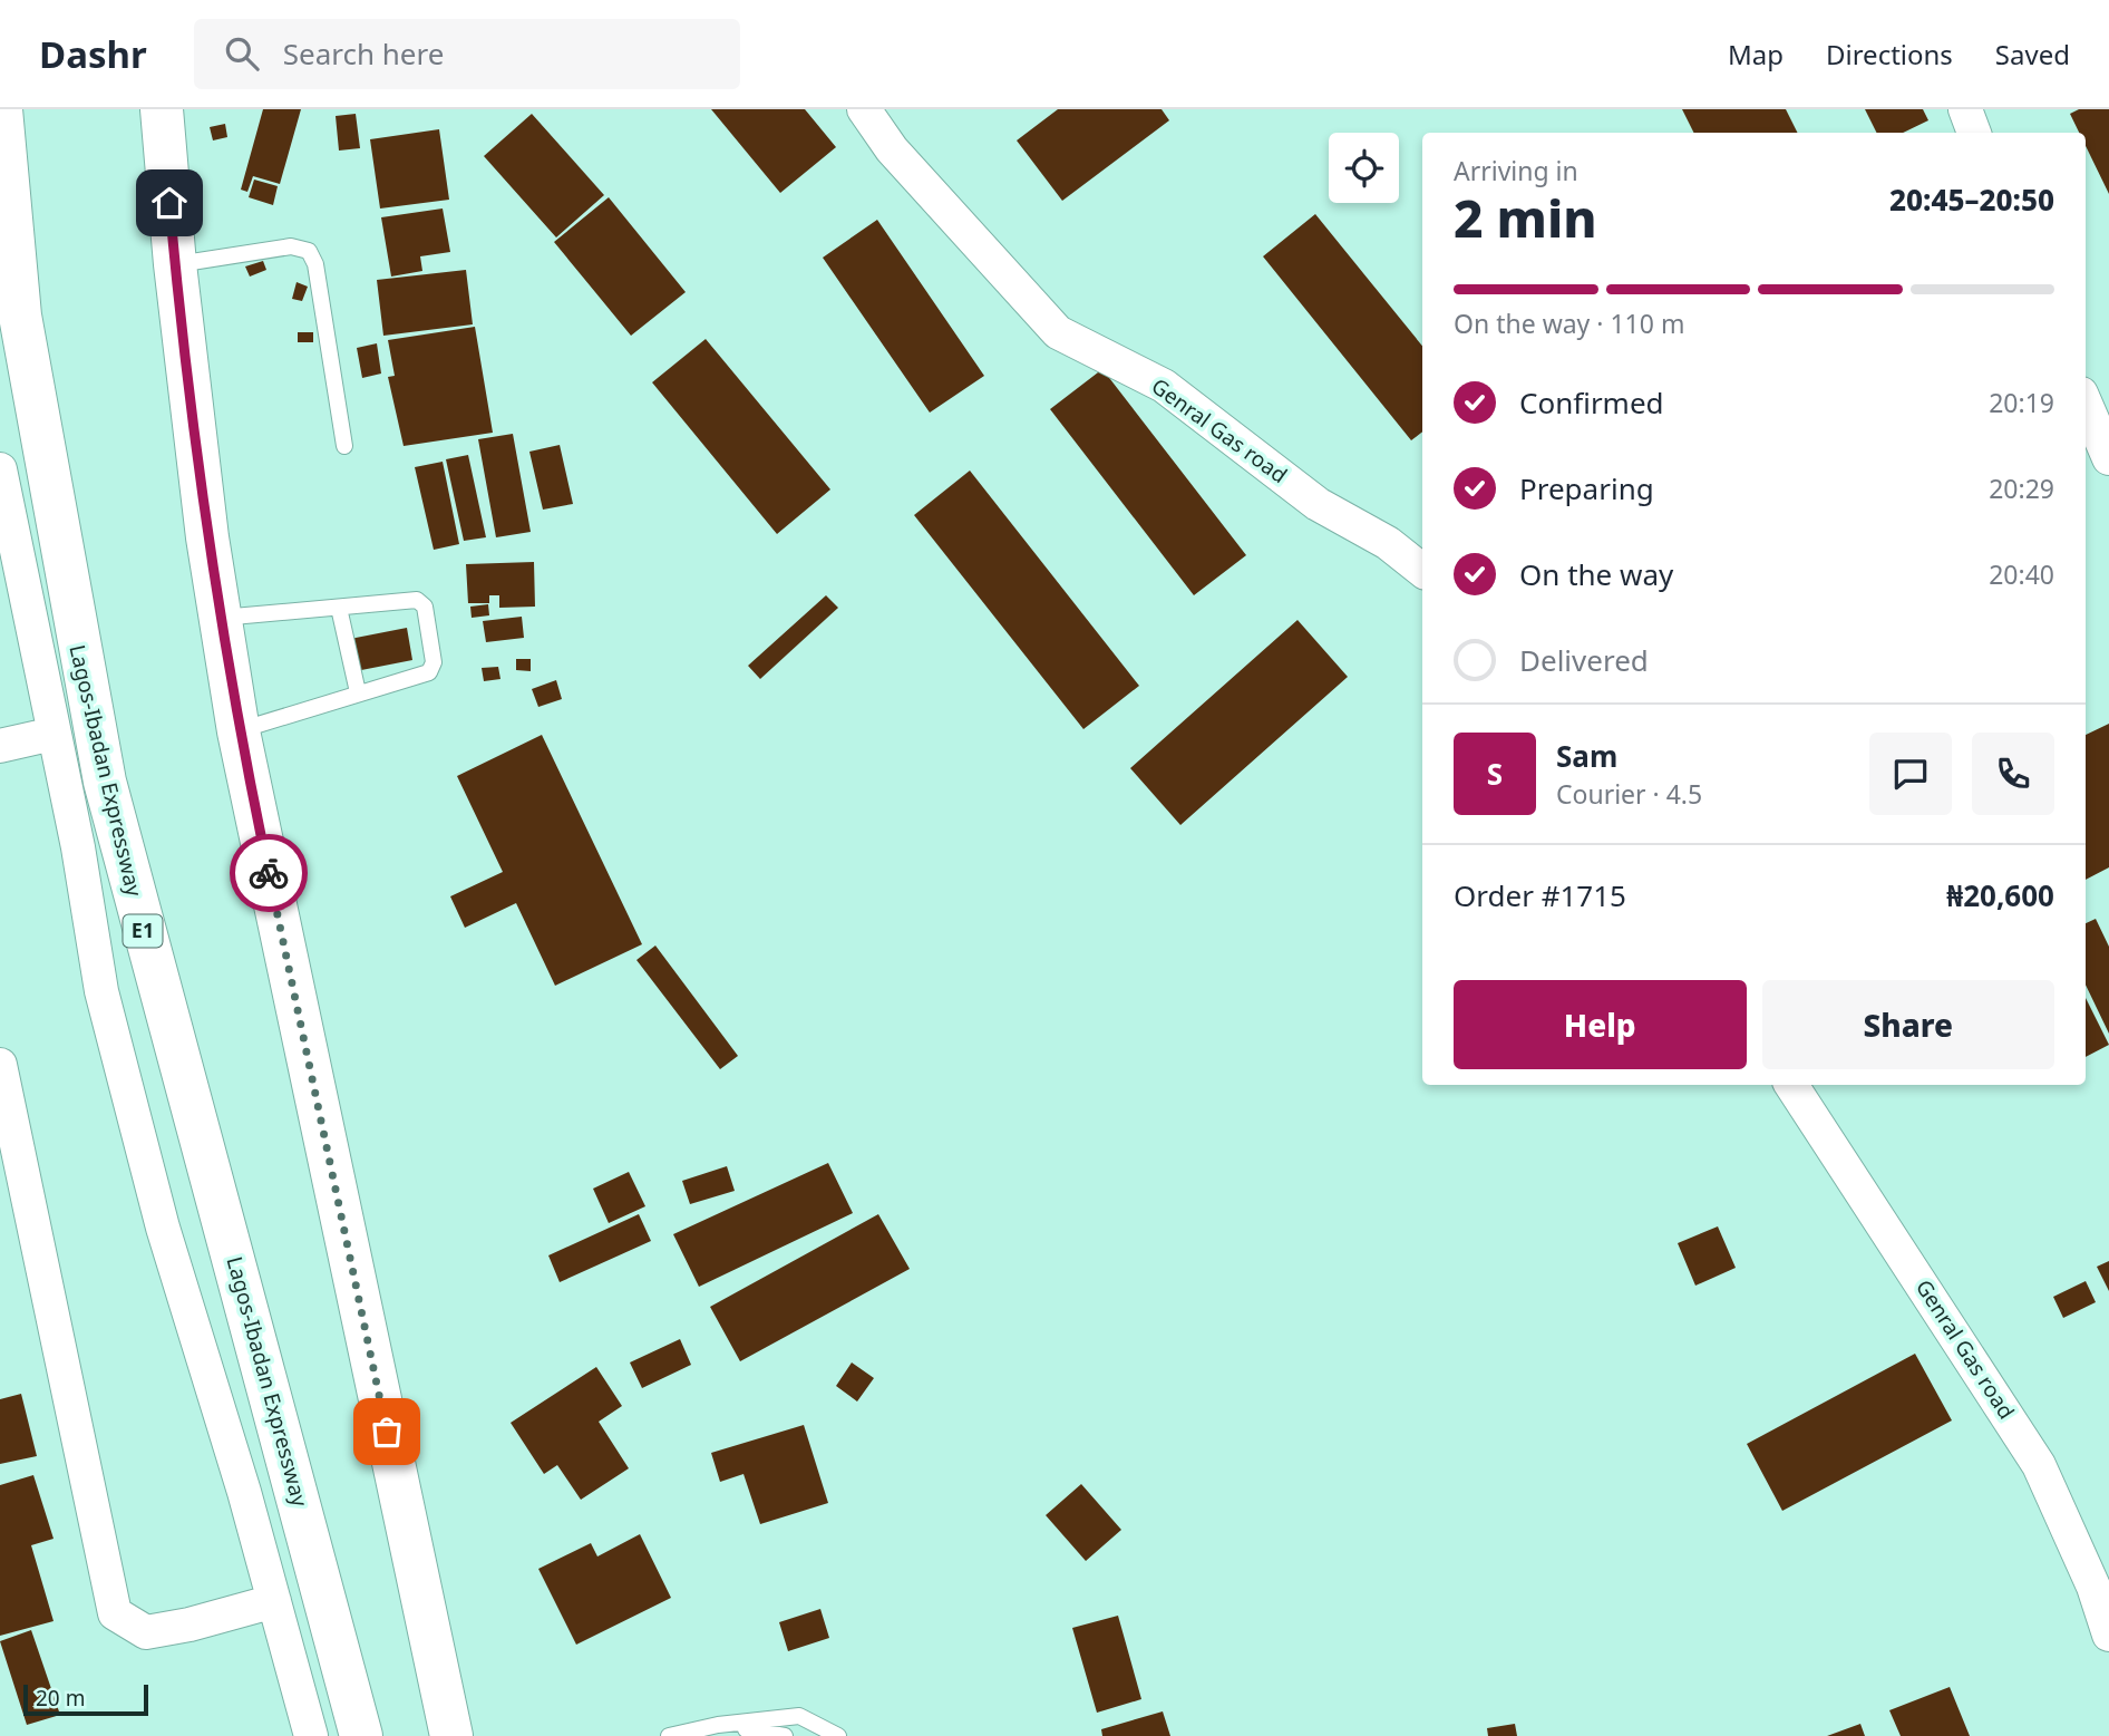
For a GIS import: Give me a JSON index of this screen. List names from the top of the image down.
{
  "streets": {
    "highway": ["Lagos-Ibadan Expressway", "E1"],
    "street": ["Genral Gas road"]
  },
  "scale_bar": "20 m",
  "page": {
    "header": "Dashr",
    "search": "Search here",
    "nav": ["Map", "Directions", "Saved"],
    "heading": ["2 min", "Arriving in", "20:45–20:50"],
    "panel": [
      "Sam",
      "Courier · 4.5",
      "Order #1715",
      "₦20,600"
    ],
    "bar": "On the way · 110 m",
    "list": [
      ["Confirmed", "20:19"],
      ["Preparing", "20:29"],
      ["On the way", "20:40"],
      "Delivered"
    ],
    "round": "S",
    "buttons": ["Help", "Share"],
    "scale": "20 m"
  }
}
